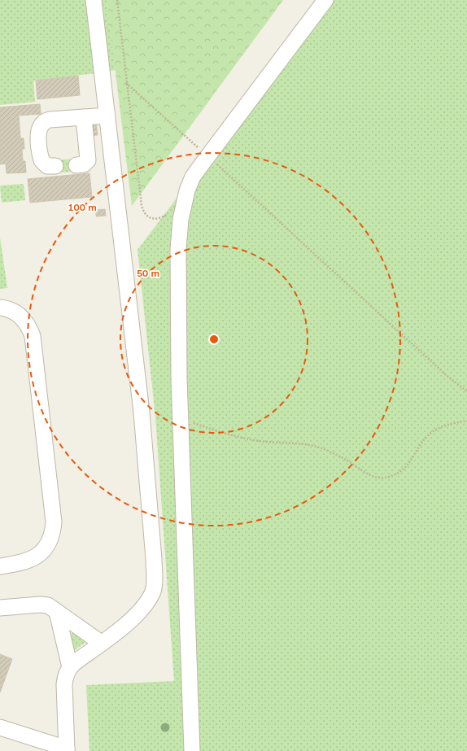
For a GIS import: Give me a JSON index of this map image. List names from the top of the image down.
{
  "rings": ["100 m", "50 m"]
}
